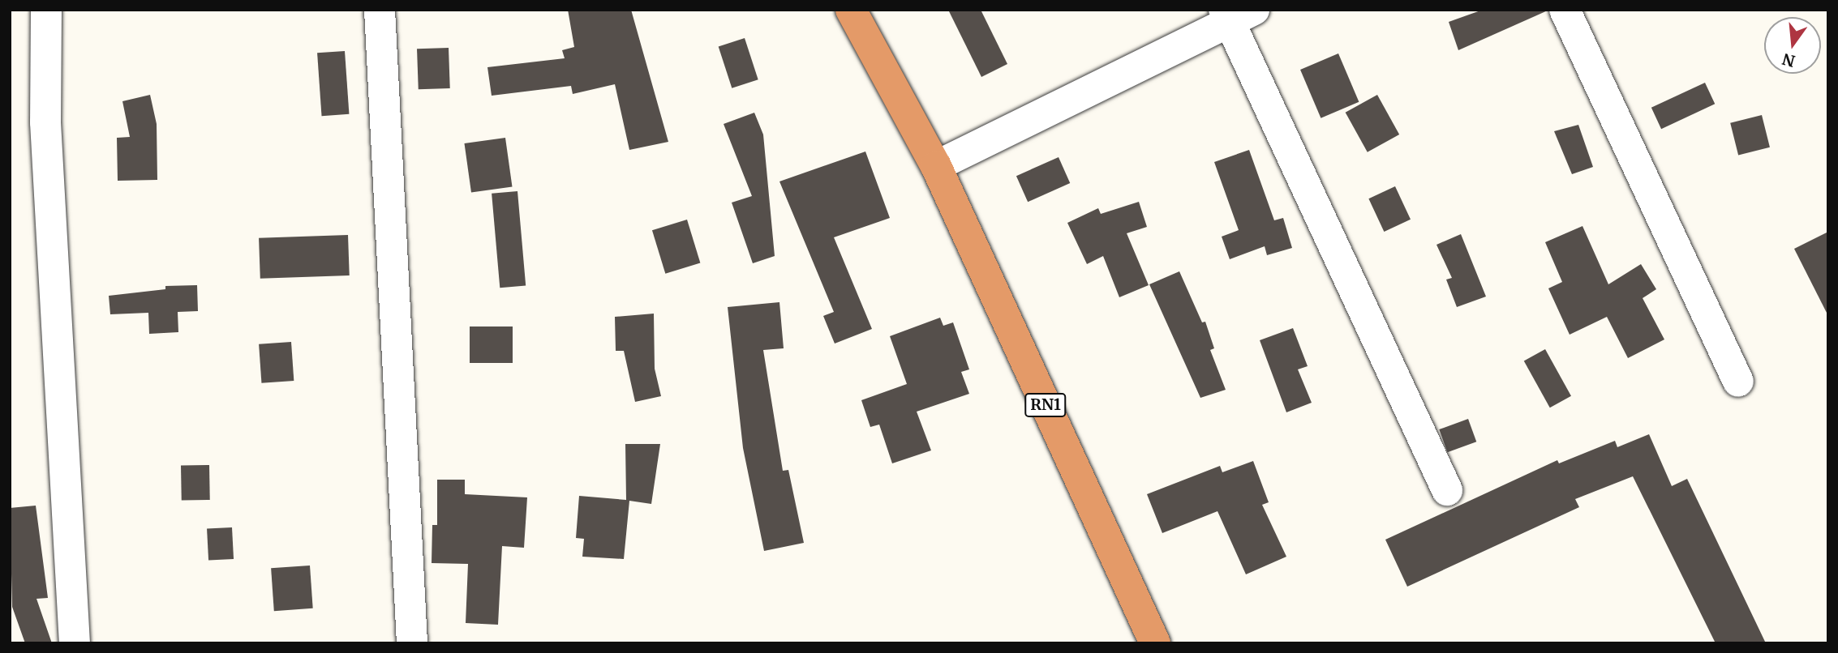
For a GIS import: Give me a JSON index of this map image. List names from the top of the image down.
{
  "streets": {
    "highway": ["RN1"]
  },
  "north": "bottom"
}
